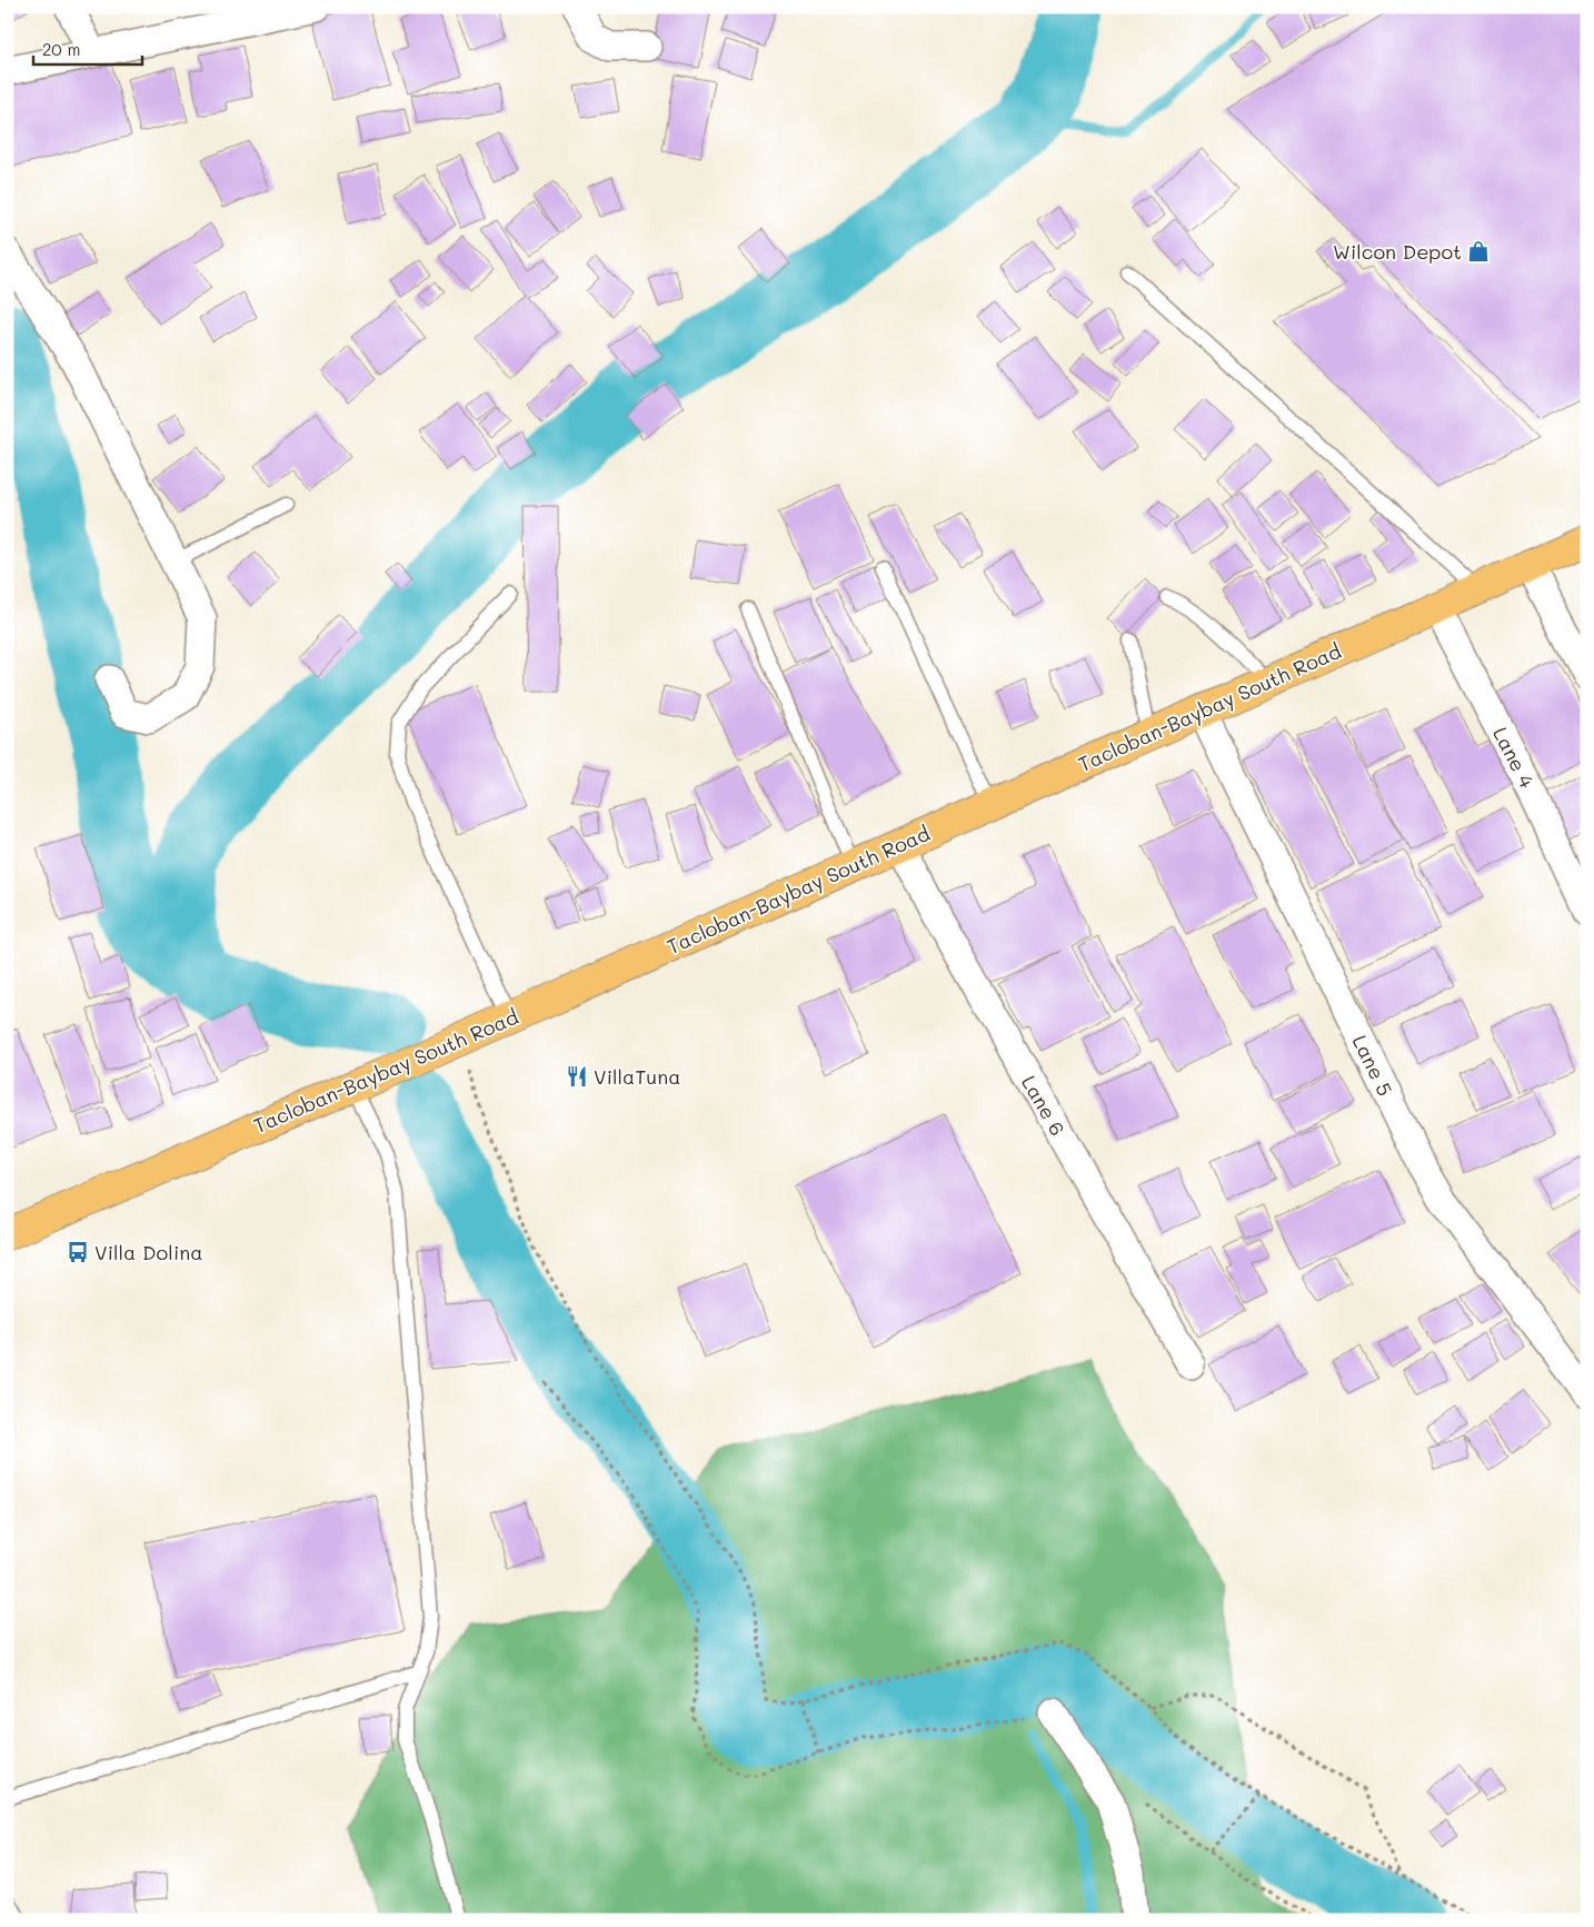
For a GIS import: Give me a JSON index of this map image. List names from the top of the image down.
{
  "streets": {
    "main road": ["Tacloban-Baybay South Road"],
    "street": ["Lane 4", "Lane 5", "Lane 6"]
  },
  "crossings": [
    ["Tacloban-Baybay South Road", "Lane 4"],
    ["Tacloban-Baybay South Road", "Lane 5"],
    ["Tacloban-Baybay South Road", "Lane 6"]
  ],
  "places": {
    "shop": ["Wilcon Depot"],
    "restaurant": ["VillaTuna"],
    "bus stop": ["Villa Dolina"]
  },
  "scale_bar": "20 m"
}
